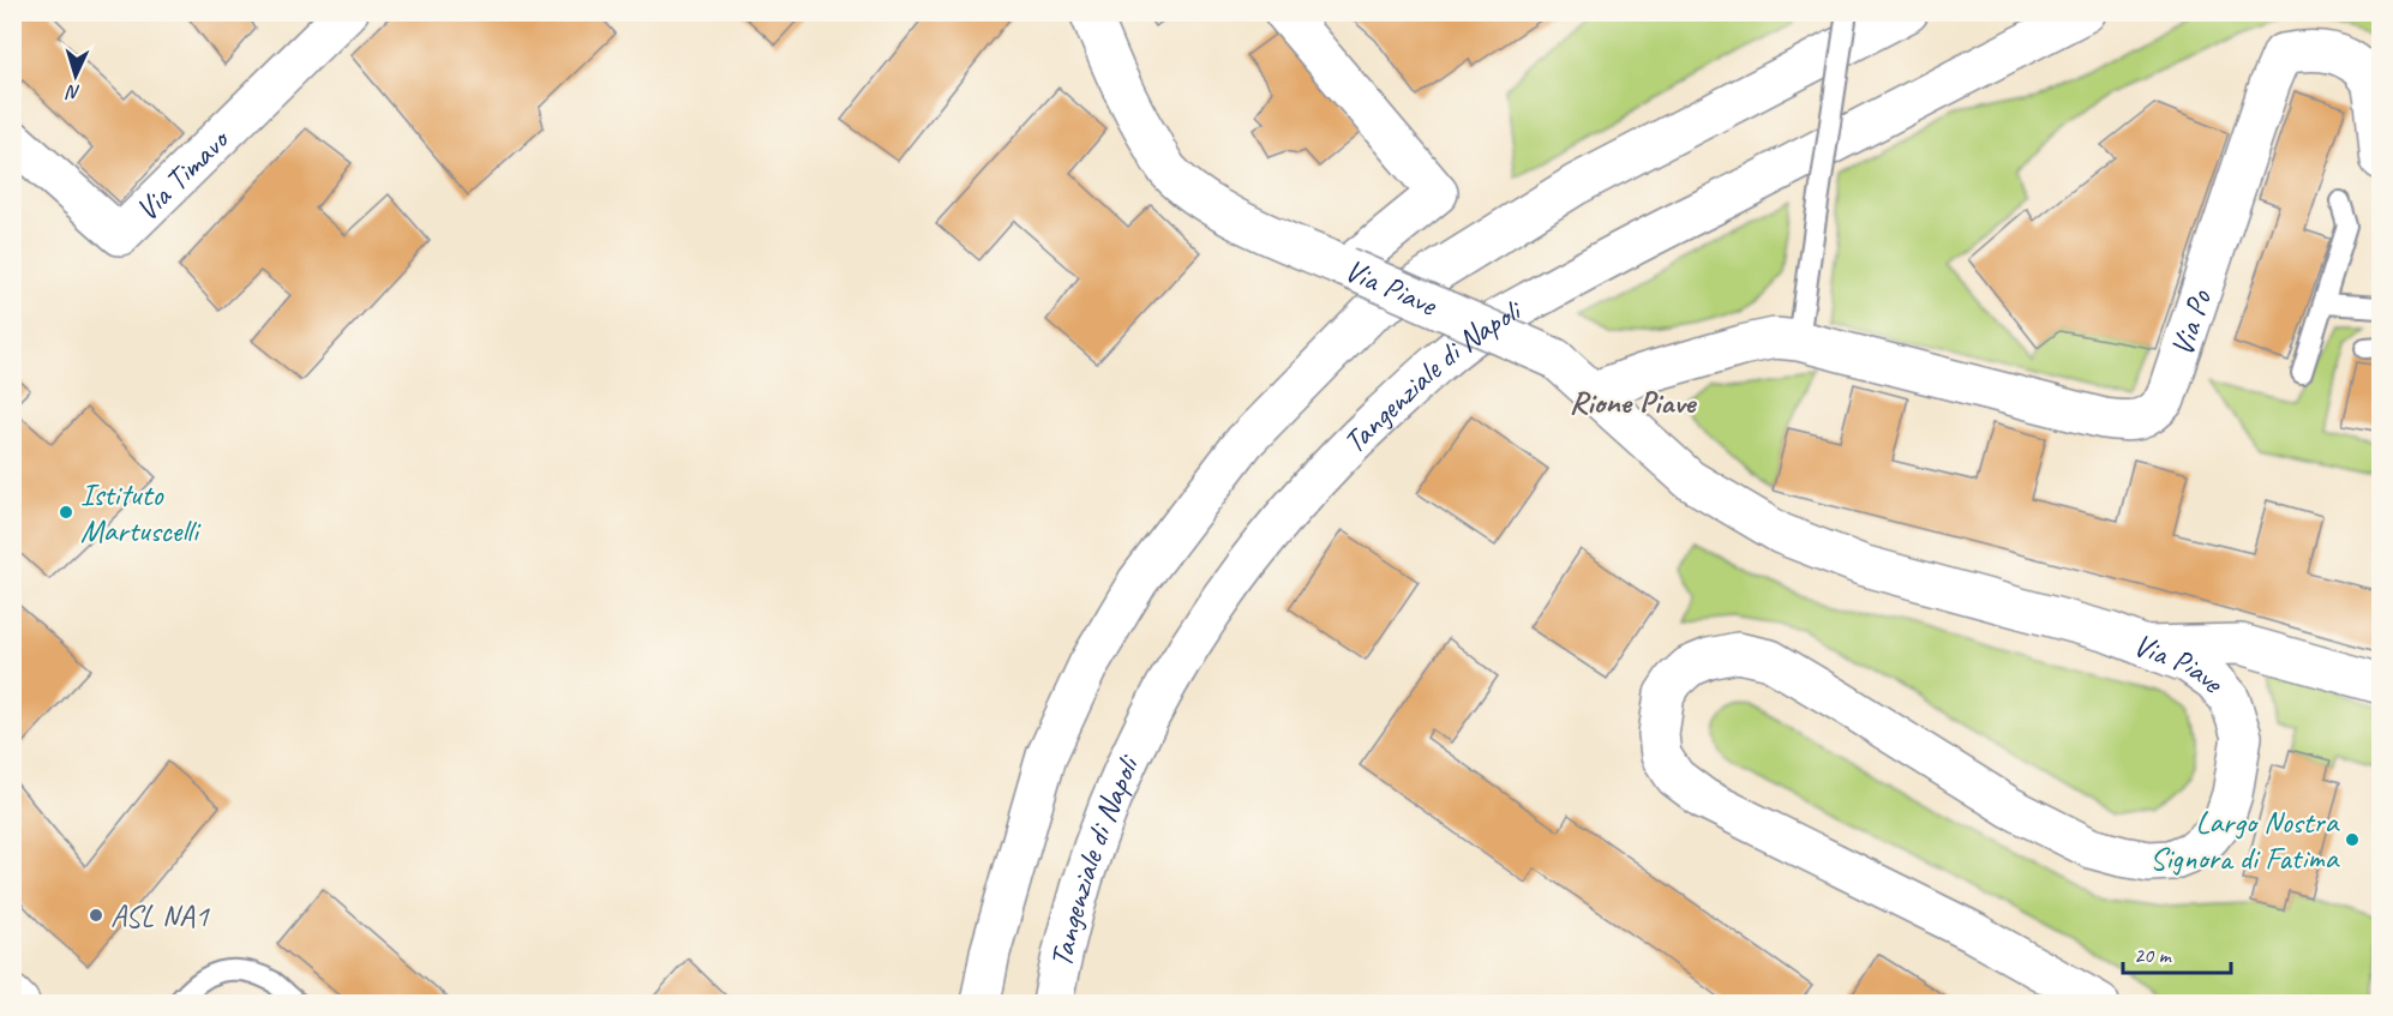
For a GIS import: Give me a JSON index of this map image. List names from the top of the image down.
{
  "streets": {
    "main road": [
      "Via Timavo",
      "Via Piave",
      "Via Po",
      "Tangenziale di Napoli"
    ]
  },
  "crossings": [
    ["Via Piave", "Via Po"]
  ],
  "districts": ["Rione Piave"],
  "places": ["Istituto Martuscelli", "Largo Nostra Signora di Fatima", "ASL NA1"],
  "scale_bar": "20 m",
  "north": "bottom"
}
